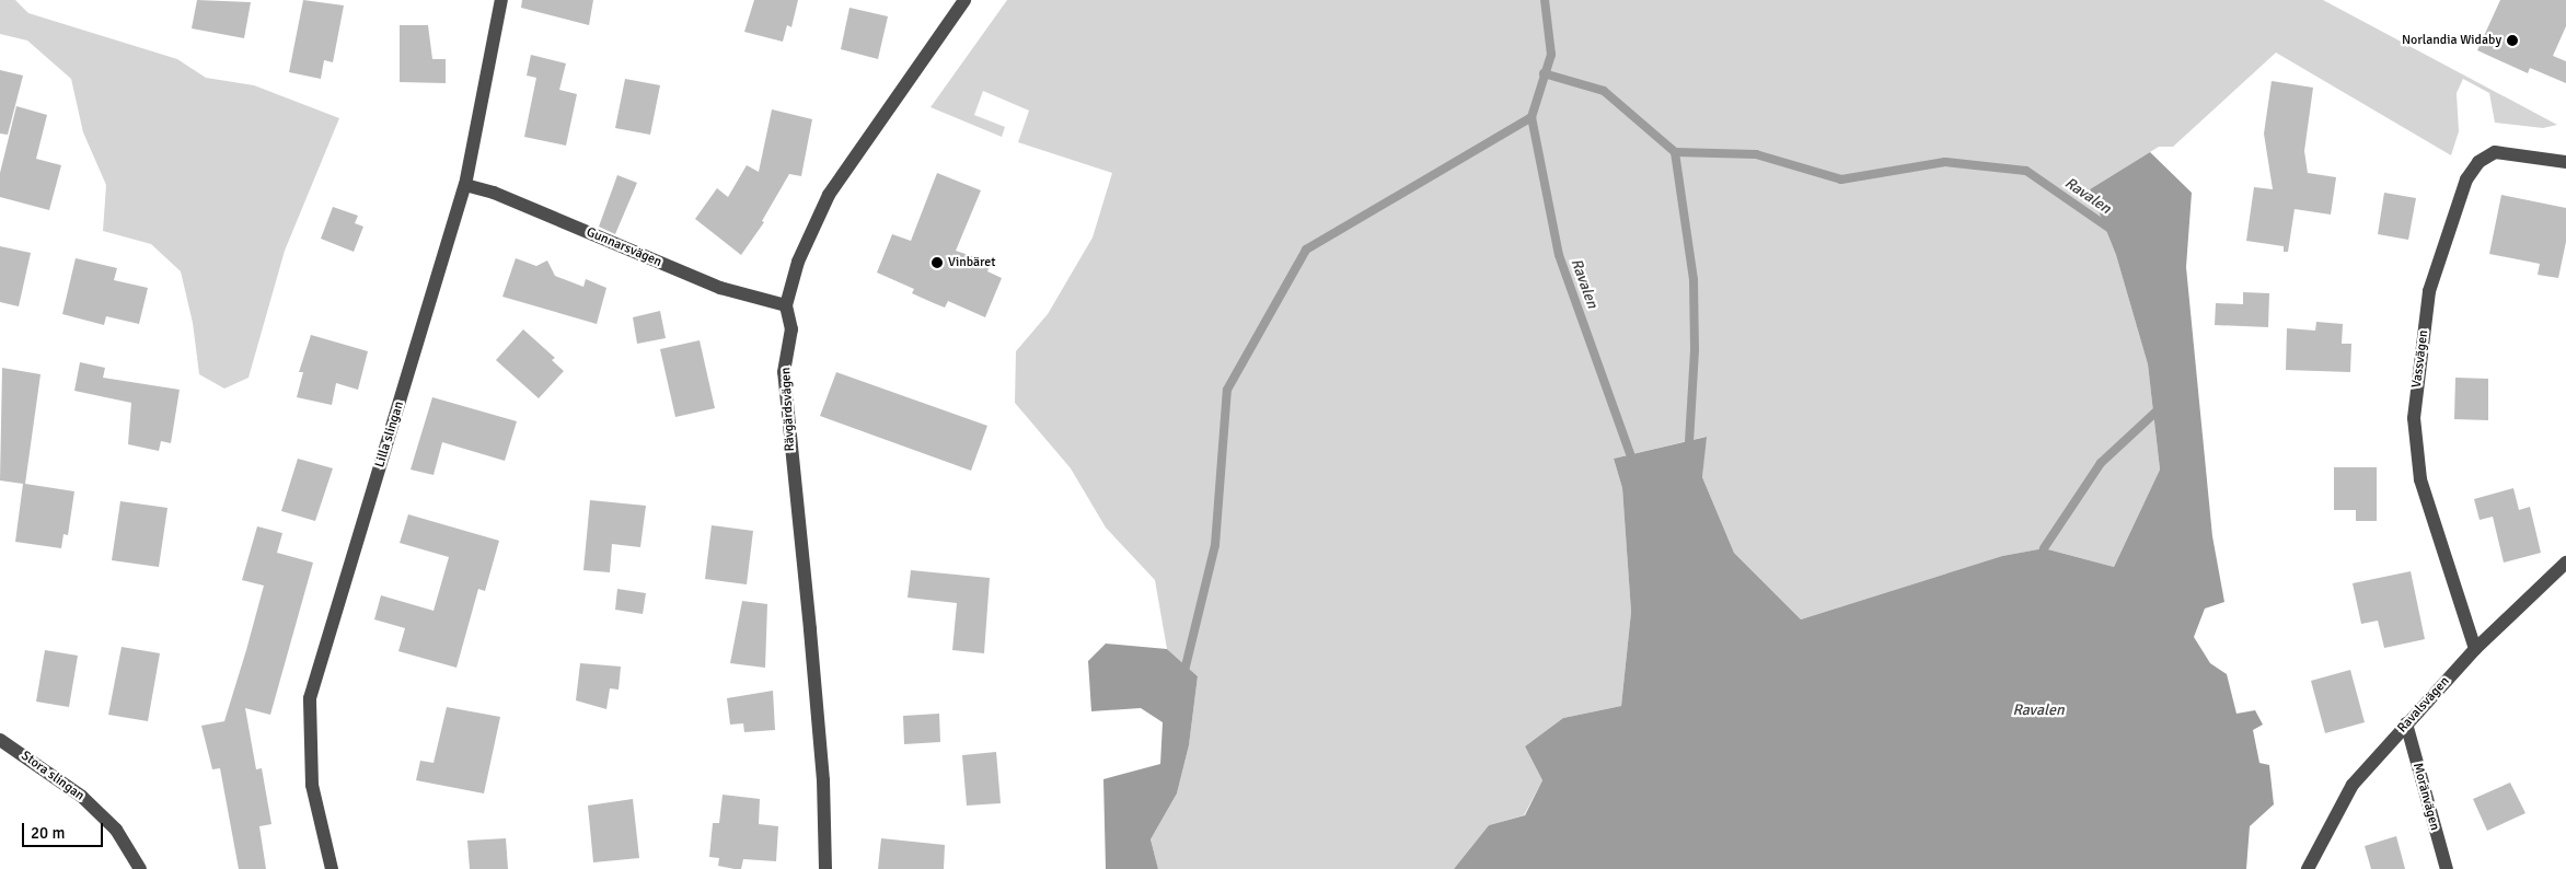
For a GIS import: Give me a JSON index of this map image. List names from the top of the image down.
{
  "streets": {
    "street": [
      "Gunnarsvägen",
      "Vassvägen",
      "Rävgärdsvägen",
      "Lilla slingan",
      "Ravalsvägen",
      "Stora slingan",
      "Moränvägen"
    ]
  },
  "crossings": [
    ["Gunnarsvägen", "Rävgärdsvägen"],
    ["Gunnarsvägen", "Lilla slingan"],
    ["Vassvägen", "Ravalsvägen"],
    ["Ravalsvägen", "Moränvägen"]
  ],
  "water": ["Ravalen"],
  "places": ["Norlandia Widaby", "Vinbäret"],
  "scale_bar": "20 m"
}
